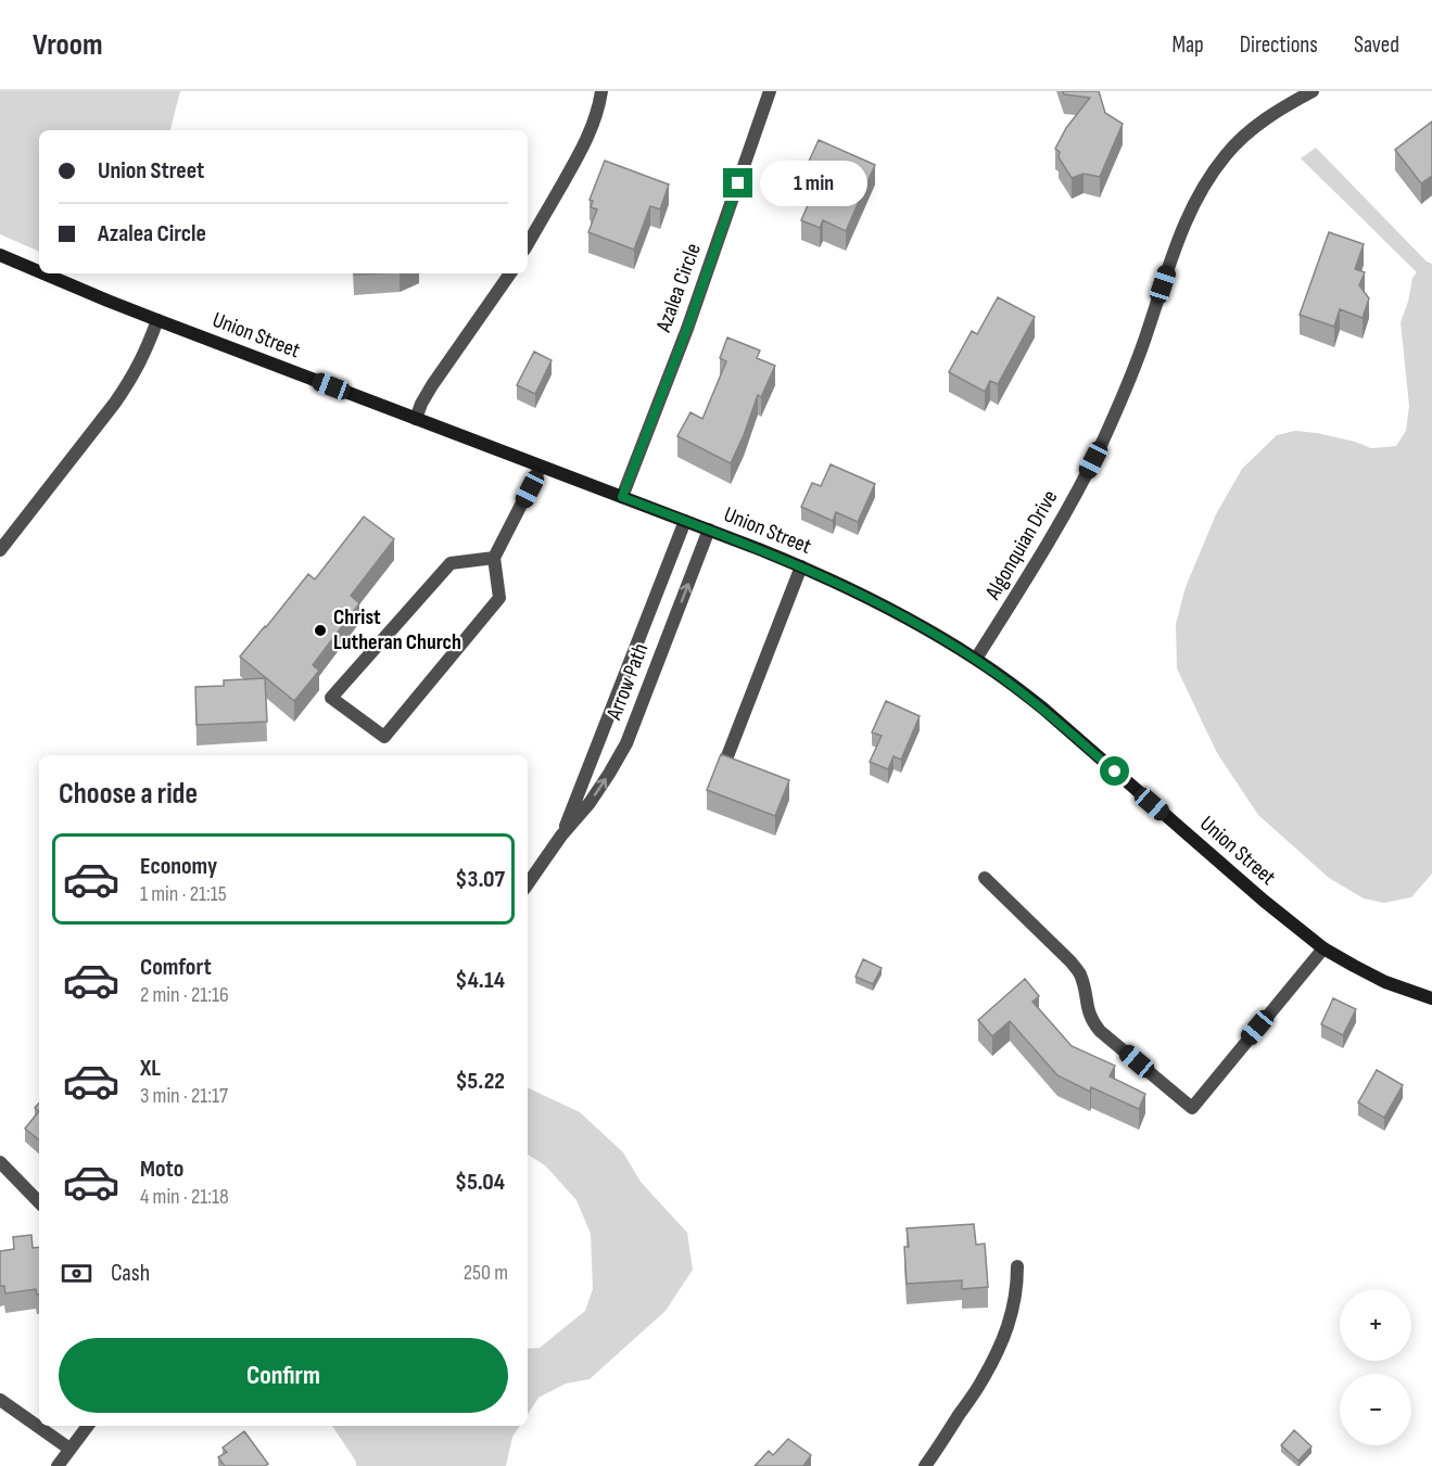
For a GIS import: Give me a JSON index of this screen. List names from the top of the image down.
{
  "streets": {
    "street": [
      "Azalea Circle",
      "Union Street",
      "Algonquian Drive",
      "Arrow Path"
    ]
  },
  "crossings": [
    ["Azalea Circle", "Union Street"],
    ["Union Street", "Algonquian Drive"],
    ["Union Street", "Arrow Path"]
  ],
  "places": ["Christ Lutheran Church"],
  "page": {
    "header": "Vroom",
    "nav": ["Map", "Directions", "Saved"],
    "banner": ["Union Street", "Azalea Circle"],
    "bubble": "1 min",
    "heading": "Choose a ride",
    "list": [
      {
        "name": "Economy",
        "note": "1 min · 21:15",
        "value": "$3.07"
      },
      {
        "name": "Comfort",
        "note": "2 min · 21:16",
        "value": "$4.14"
      },
      {
        "name": "XL",
        "note": "3 min · 21:17",
        "value": "$5.22"
      },
      {
        "name": "Moto",
        "note": "4 min · 21:18",
        "value": "$5.04"
      }
    ],
    "pay": ["Cash", "250 m"],
    "map_buttons": ["+", "−"],
    "buttons": "Confirm"
  }
}
